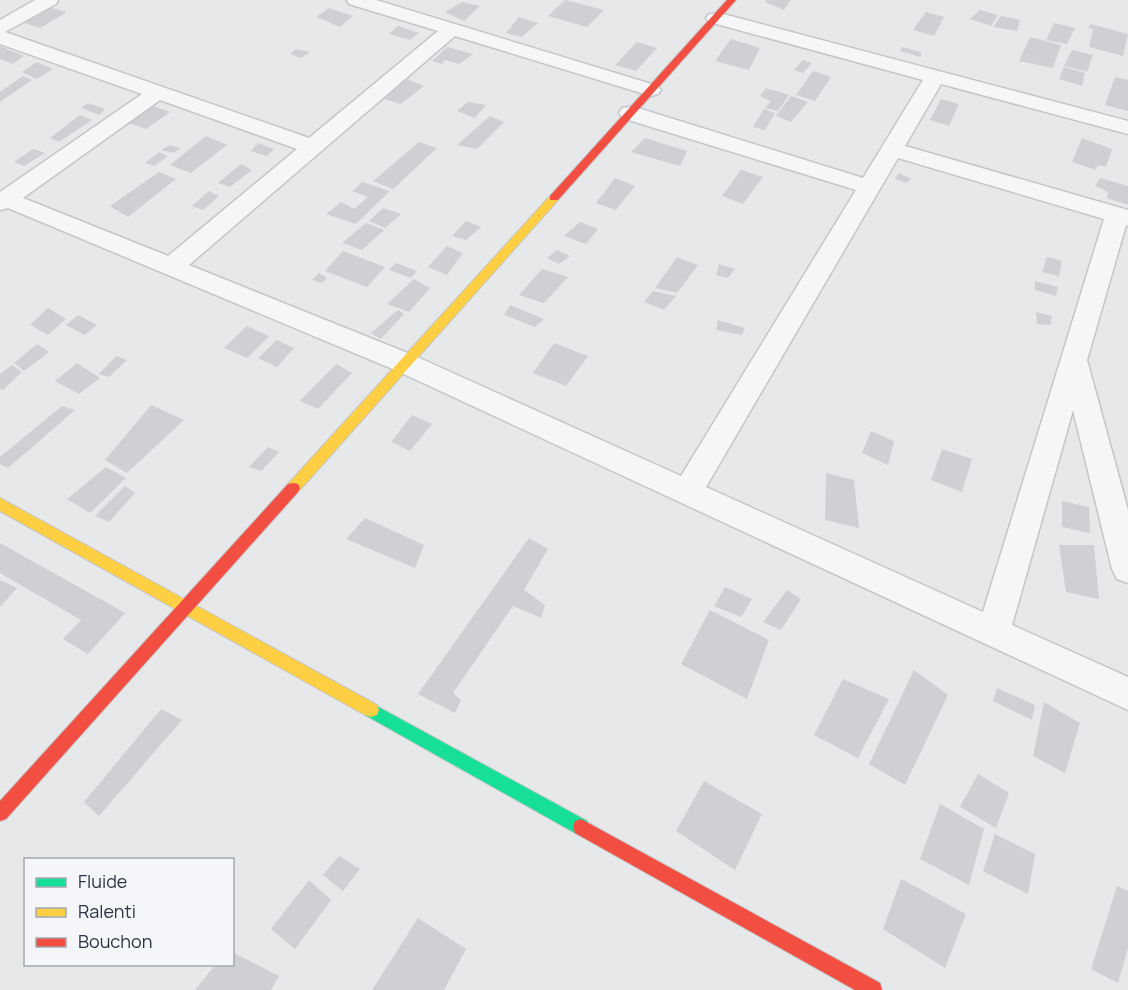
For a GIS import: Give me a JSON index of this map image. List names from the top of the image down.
{
  "legend": ["Fluide", "Ralenti", "Bouchon"]
}
